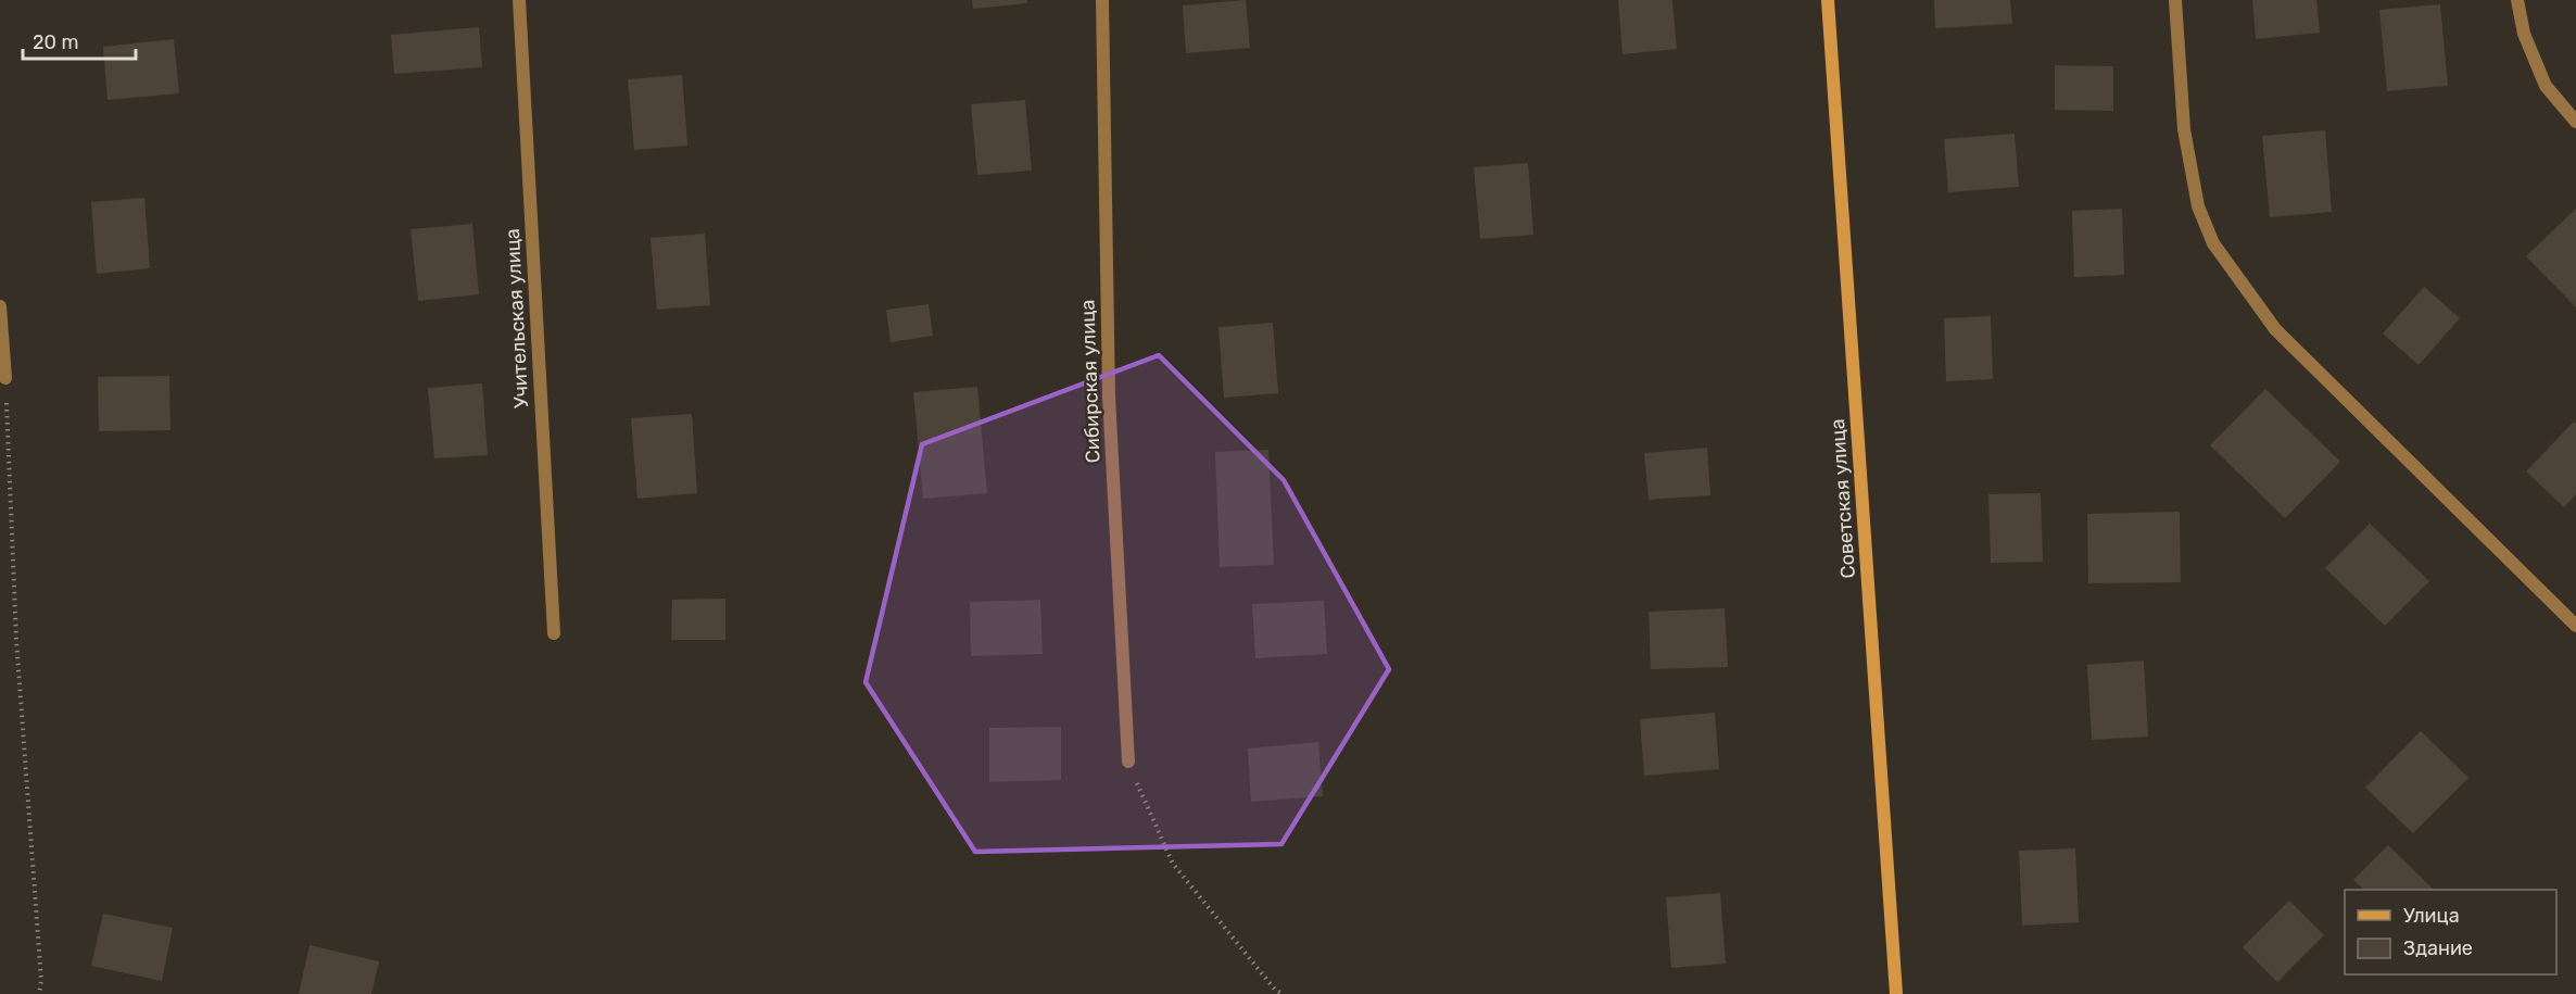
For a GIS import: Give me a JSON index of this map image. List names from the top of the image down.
{
  "streets": {
    "main road": ["Советская улица"],
    "street": ["Учительская улица", "Сибирская улица"]
  },
  "legend": ["Улица", "Здание"],
  "scale_bar": "20 m"
}
